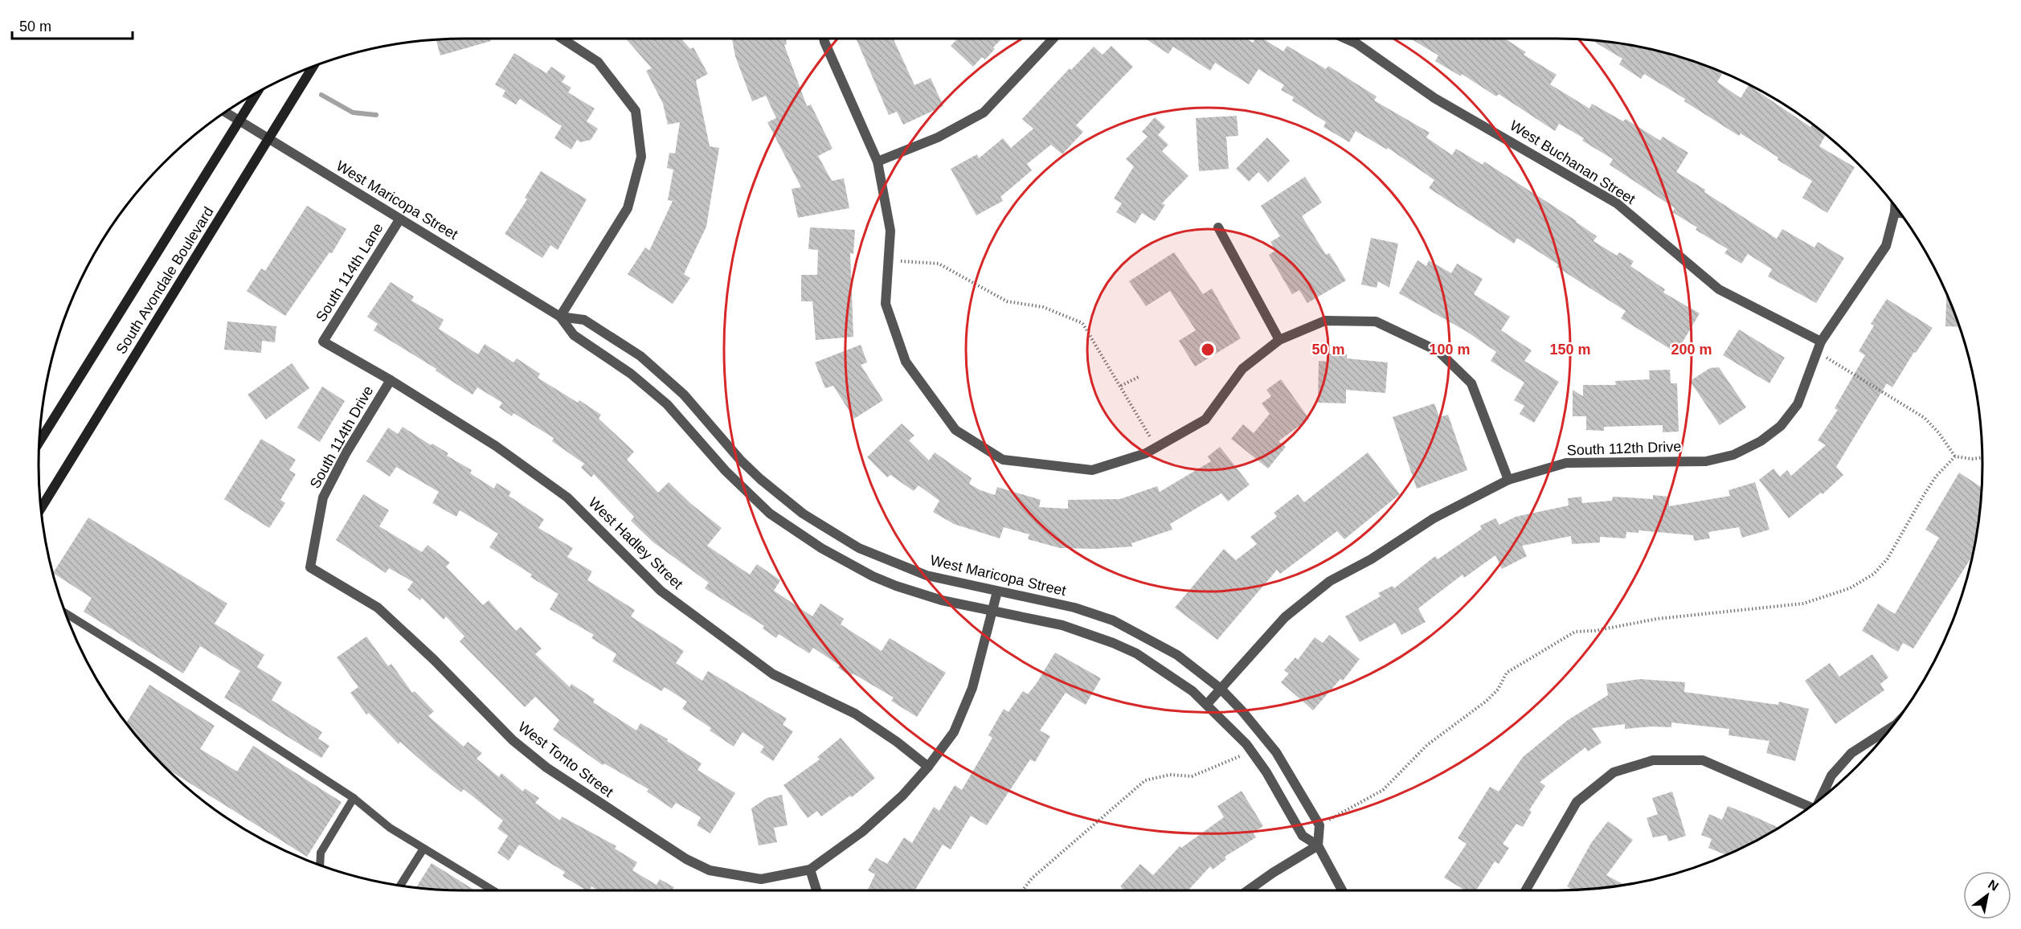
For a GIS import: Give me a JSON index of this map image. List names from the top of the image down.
{
  "streets": {
    "main road": ["South Avondale Boulevard"],
    "street": [
      "West Buchanan Street",
      "West Maricopa Street",
      "South 114th Lane",
      "South 114th Drive",
      "South 112th Drive",
      "West Hadley Street",
      "West Tonto Street"
    ]
  },
  "crossings": [
    ["West Buchanan Street", "South 112th Drive"],
    ["West Maricopa Street", "South 114th Lane"],
    ["West Maricopa Street", "South Avondale Boulevard"],
    ["West Maricopa Street", "South 112th Drive"],
    ["South 114th Lane", "West Hadley Street"],
    ["South 114th Drive", "West Hadley Street"],
    ["South 114th Drive", "West Tonto Street"]
  ],
  "scale_bar": "50 m",
  "north": "top right",
  "rings": [
    "50 m",
    "100 m",
    "150 m",
    "200 m"
  ]
}
